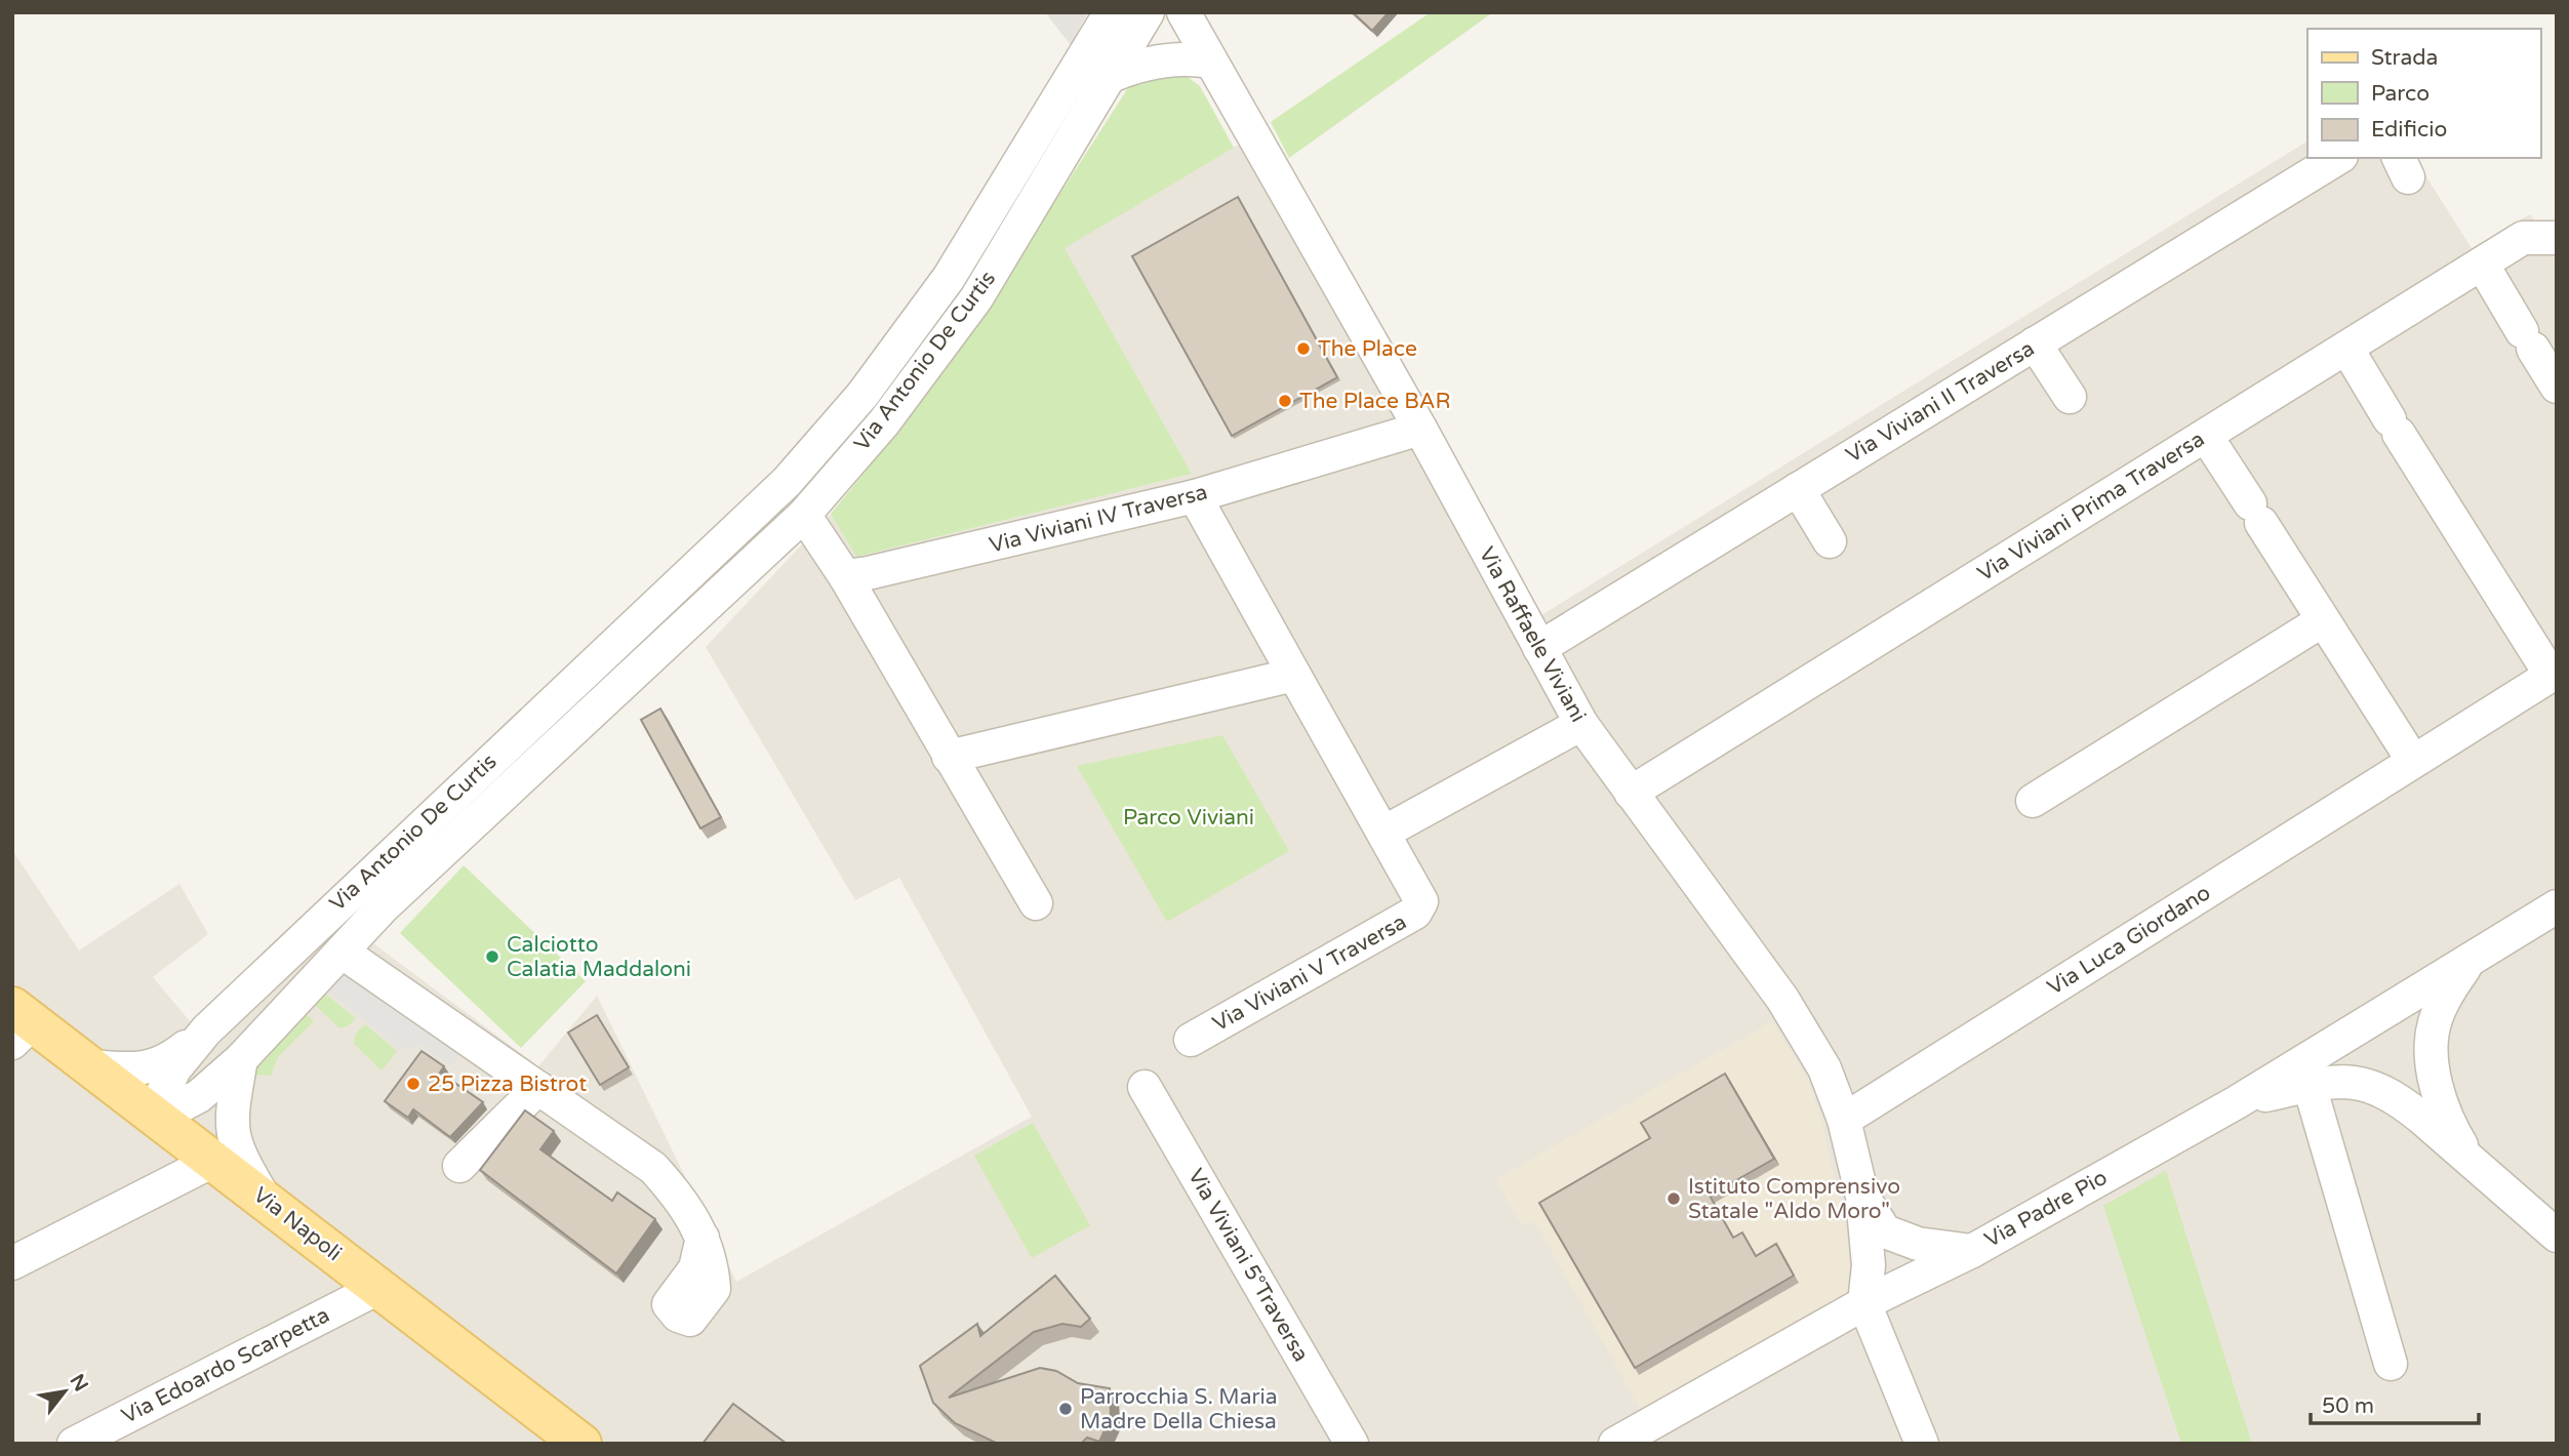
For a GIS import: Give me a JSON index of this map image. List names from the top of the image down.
{
  "streets": {
    "main road": ["Via Napoli"],
    "street": [
      "Via Antonio De Curtis",
      "Via Viviani II Traversa",
      "Via Viviani Prima Traversa",
      "Via Viviani IV Traversa",
      "Via Raffaele Viviani",
      "Via Luca Giordano",
      "Via Viviani V Traversa",
      "Via Padre Pio",
      "Via Viviani 5°Traversa",
      "Via Edoardo Scarpetta"
    ]
  },
  "crossings": [
    ["Via Antonio De Curtis", "Via Napoli"],
    ["Via Viviani II Traversa", "Via Raffaele Viviani"],
    ["Via Viviani Prima Traversa", "Via Raffaele Viviani"],
    ["Via Viviani Prima Traversa", "Via Luca Giordano"],
    ["Via Viviani IV Traversa", "Via Raffaele Viviani"],
    ["Via Viviani IV Traversa", "Via Viviani V Traversa"],
    ["Via Raffaele Viviani", "Via Luca Giordano"],
    ["Via Raffaele Viviani", "Via Padre Pio"],
    ["Via Napoli", "Via Edoardo Scarpetta"]
  ],
  "parks": ["Parco Viviani"],
  "places": [
    "The Place",
    "The Place BAR",
    "Calciotto Calatia Maddaloni",
    "25 Pizza Bistrot",
    "Istituto Comprensivo Statale \"Aldo Moro\"",
    "Parrocchia S. Maria Madre Della Chiesa"
  ],
  "legend": ["Strada", "Parco", "Edificio"],
  "scale_bar": "50 m",
  "north": "top right"
}
